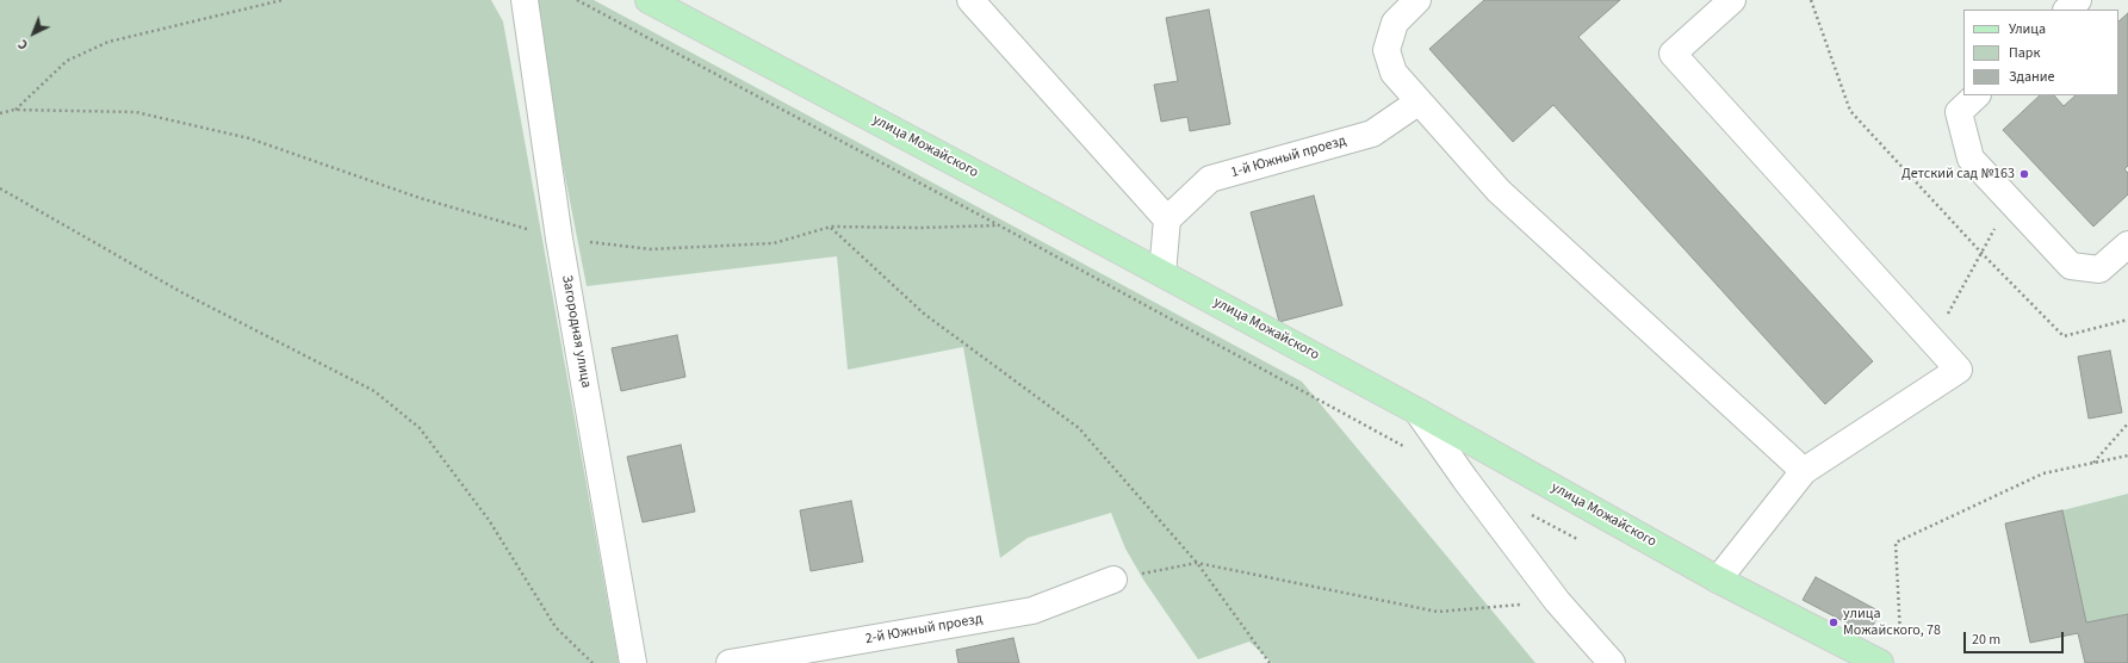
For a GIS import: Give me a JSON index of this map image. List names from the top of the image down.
{
  "streets": {
    "main road": ["улица Можайского"],
    "street": ["1-й Южный проезд", "Загородная улица", "2-й Южный проезд"]
  },
  "places": ["Детский сад №163", "улица Можайского, 78"],
  "legend": ["Улица", "Парк", "Здание"],
  "scale_bar": "20 m",
  "north": "bottom left"
}
